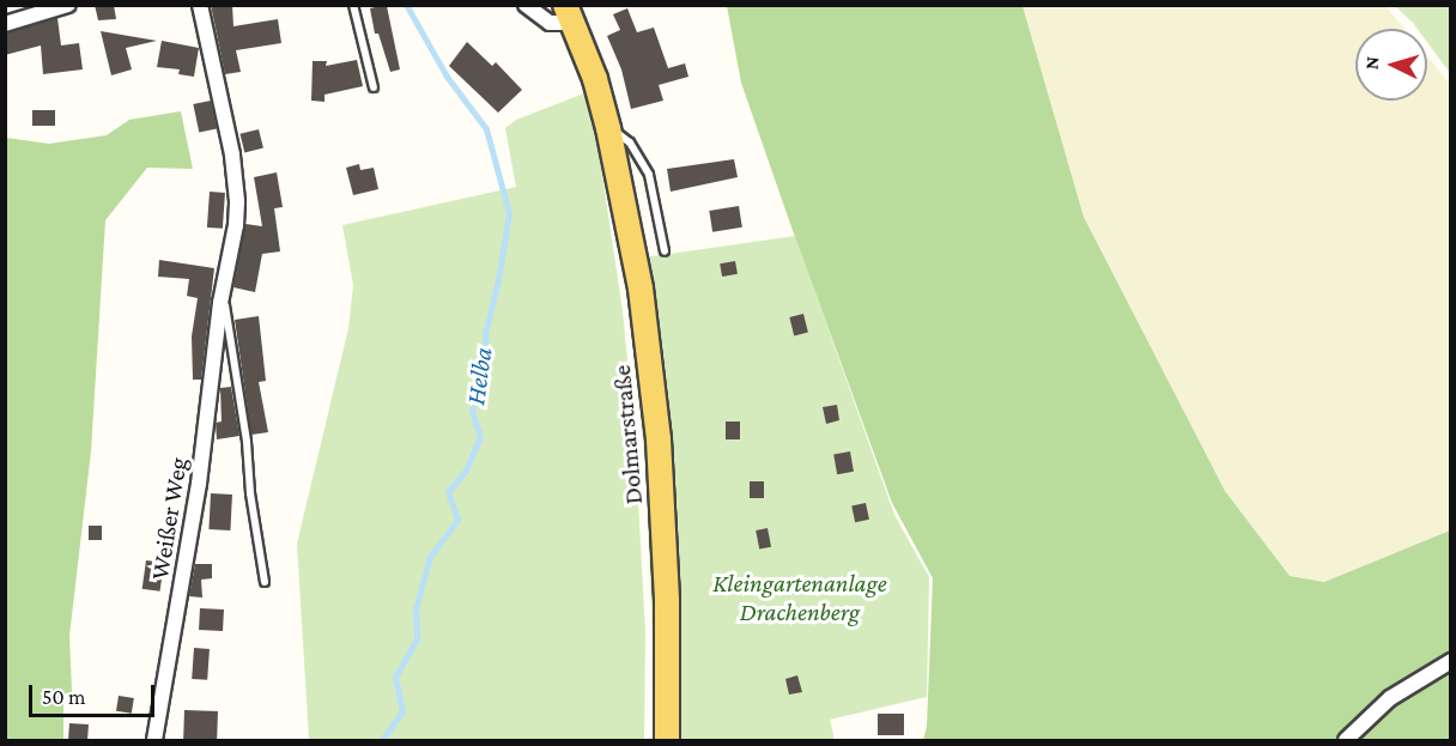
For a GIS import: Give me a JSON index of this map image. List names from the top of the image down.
{
  "streets": {
    "main road": ["Dolmarstraße"],
    "street": ["Weißer Weg"]
  },
  "water": ["Helba"],
  "parks": ["Kleingartenanlage Drachenberg"],
  "scale_bar": "50 m",
  "north": "left"
}
